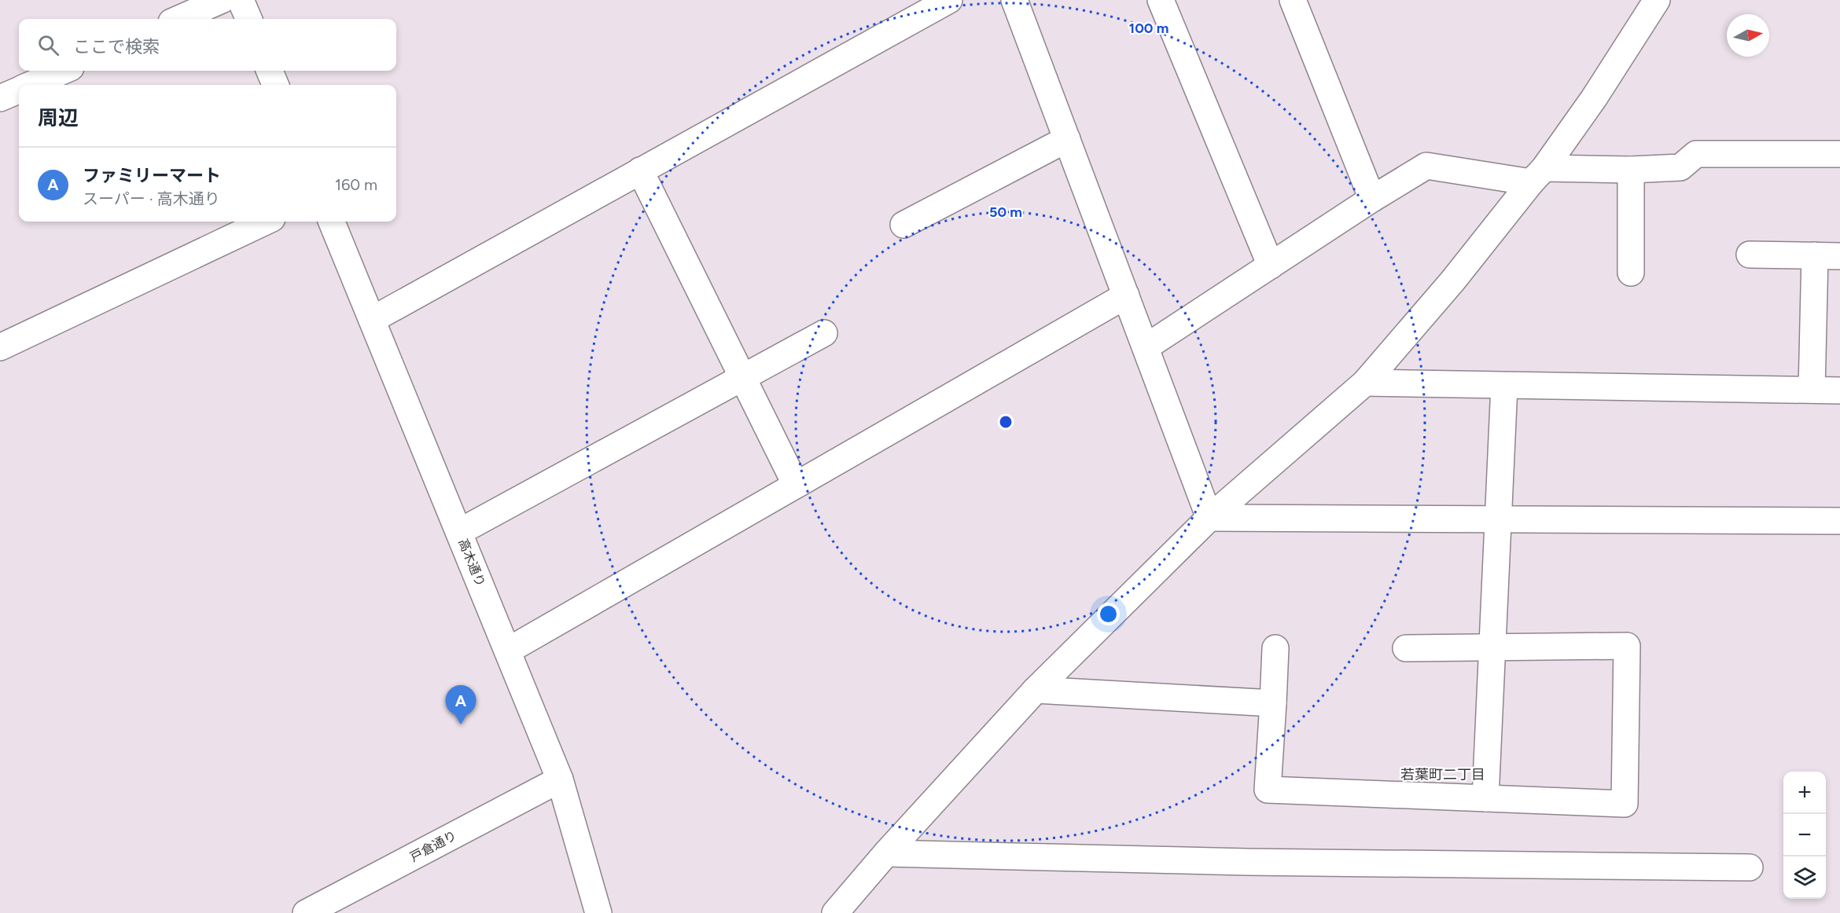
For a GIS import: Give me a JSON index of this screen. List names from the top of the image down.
{
  "streets": {
    "street": ["高木通り", "戸倉通り"]
  },
  "crossings": [
    ["高木通り", "戸倉通り"]
  ],
  "districts": ["若葉町二丁目"],
  "north": "right",
  "page": {
    "search": "ここで検索",
    "heading": "周辺",
    "list": [
      {
        "mark": "A",
        "name": "ファミリーマート",
        "note": "スーパー · 高木通り",
        "value": "160 m"
      }
    ],
    "pins": "A",
    "map_buttons": ["+", "−"]
  },
  "rings": ["100 m", "50 m"]
}
